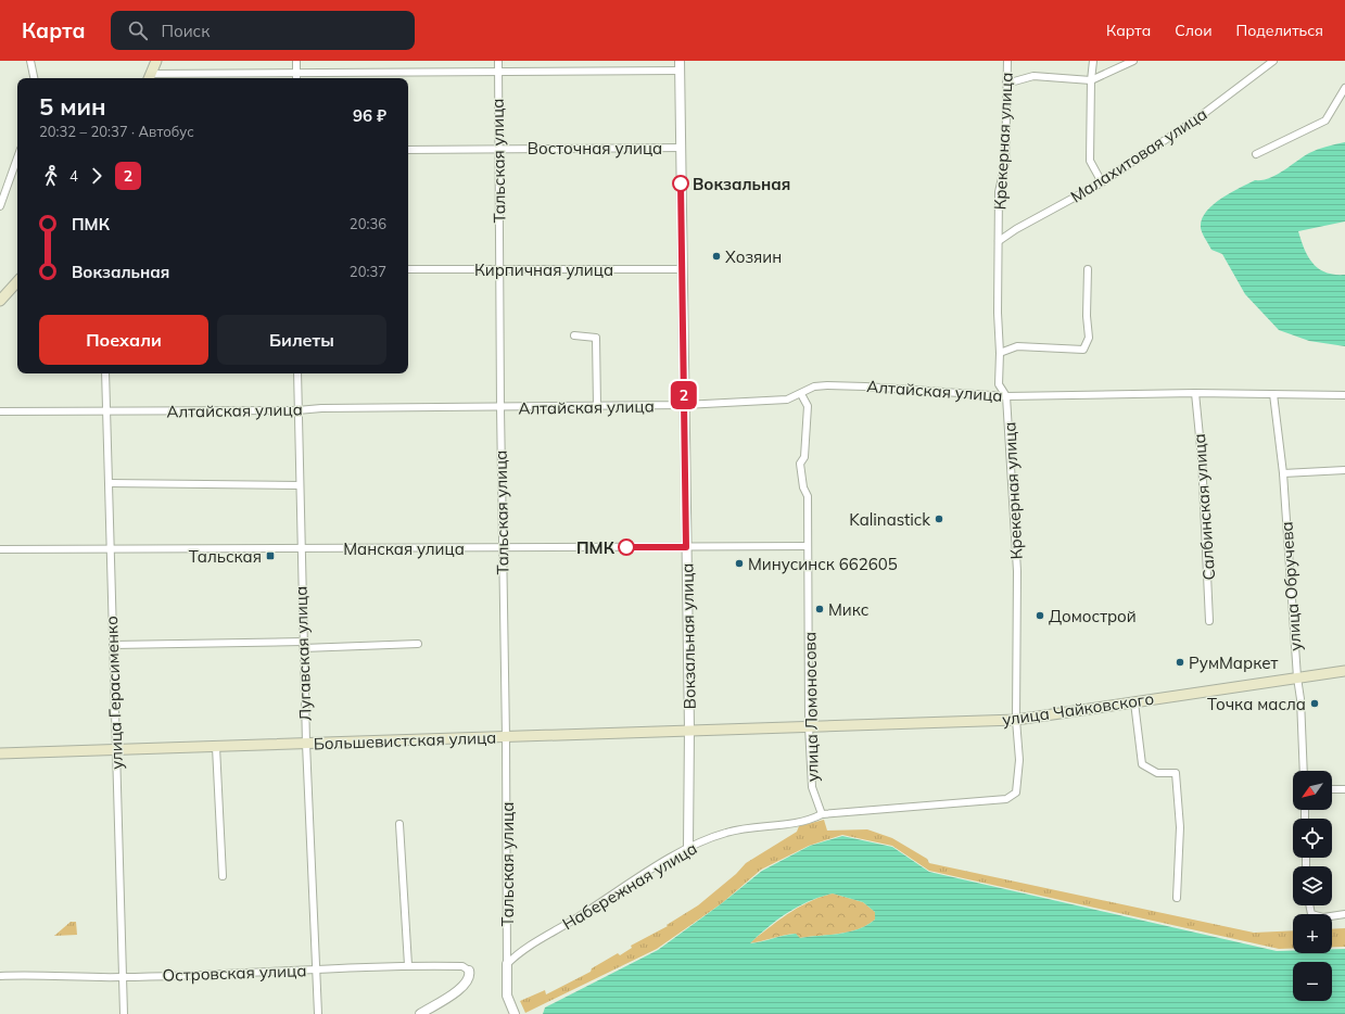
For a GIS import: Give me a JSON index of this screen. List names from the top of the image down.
{
  "streets": {
    "main road": ["улица Чайковского", "Большевистская улица"],
    "street": [
      "Крекерная улица",
      "Восточная улица",
      "Малахитовая улица",
      "Тальская улица",
      "Кирпичная улица",
      "Алтайская улица",
      "Салбинская улица",
      "Манская улица",
      "улица Обручева",
      "Вокзальная улица",
      "Лугавская улица",
      "улица Герасименко",
      "улица Ломоносова",
      "Набережная улица",
      "Островская улица"
    ]
  },
  "crossings": [
    ["Крекерная улица", "Малахитовая улица"],
    ["Крекерная улица", "Алтайская улица"],
    ["Крекерная улица", "улица Чайковского"],
    ["Крекерная улица", "Набережная улица"],
    ["Восточная улица", "Тальская улица"],
    ["Восточная улица", "Вокзальная улица"],
    ["Тальская улица", "Кирпичная улица"],
    ["Тальская улица", "Алтайская улица"],
    ["Тальская улица", "Манская улица"],
    ["Тальская улица", "Большевистская улица"],
    ["Тальская улица", "Набережная улица"],
    ["Кирпичная улица", "Вокзальная улица"],
    ["Алтайская улица", "Салбинская улица"],
    ["Алтайская улица", "улица Обручева"],
    ["Алтайская улица", "Вокзальная улица"],
    ["Алтайская улица", "Лугавская улица"],
    ["Алтайская улица", "улица Герасименко"],
    ["Алтайская улица", "улица Ломоносова"],
    ["Манская улица", "Вокзальная улица"],
    ["Манская улица", "Лугавская улица"],
    ["Манская улица", "улица Герасименко"],
    ["Манская улица", "улица Ломоносова"],
    ["улица Обручева", "улица Чайковского"],
    ["Вокзальная улица", "Большевистская улица"],
    ["Вокзальная улица", "Набережная улица"],
    ["Лугавская улица", "Большевистская улица"],
    ["Лугавская улица", "Островская улица"],
    ["улица Герасименко", "Большевистская улица"],
    ["улица Герасименко", "Островская улица"],
    ["улица Ломоносова", "улица Чайковского"],
    ["улица Ломоносова", "Большевистская улица"],
    ["улица Ломоносова", "Набережная улица"],
    ["улица Чайковского", "Большевистская улица"]
  ],
  "places": {
    "other": [
      "Вокзальная",
      "Хозяин",
      "Kalinastick",
      "ПМК",
      "Минусинск 662605",
      "Микс",
      "Домострой",
      "РумМаркет",
      "Точка масла"
    ],
    "transit": ["Тальская"]
  },
  "lines": ["bus line 2"],
  "north": "bottom left",
  "page": {
    "header": "Карта",
    "search": "Поиск",
    "nav": ["Карта", "Слои", "Поделиться"],
    "on_map": "2",
    "heading": ["5 мин", "20:32 – 20:37 · Автобус", "96 ₽"],
    "legs": ["4", "2"],
    "list": [
      {
        "name": "ПМК",
        "value": "20:36"
      },
      {
        "name": "Вокзальная",
        "value": "20:37"
      }
    ],
    "buttons": ["Поехали", "Билеты"],
    "map_buttons": ["+", "−"]
  }
}
